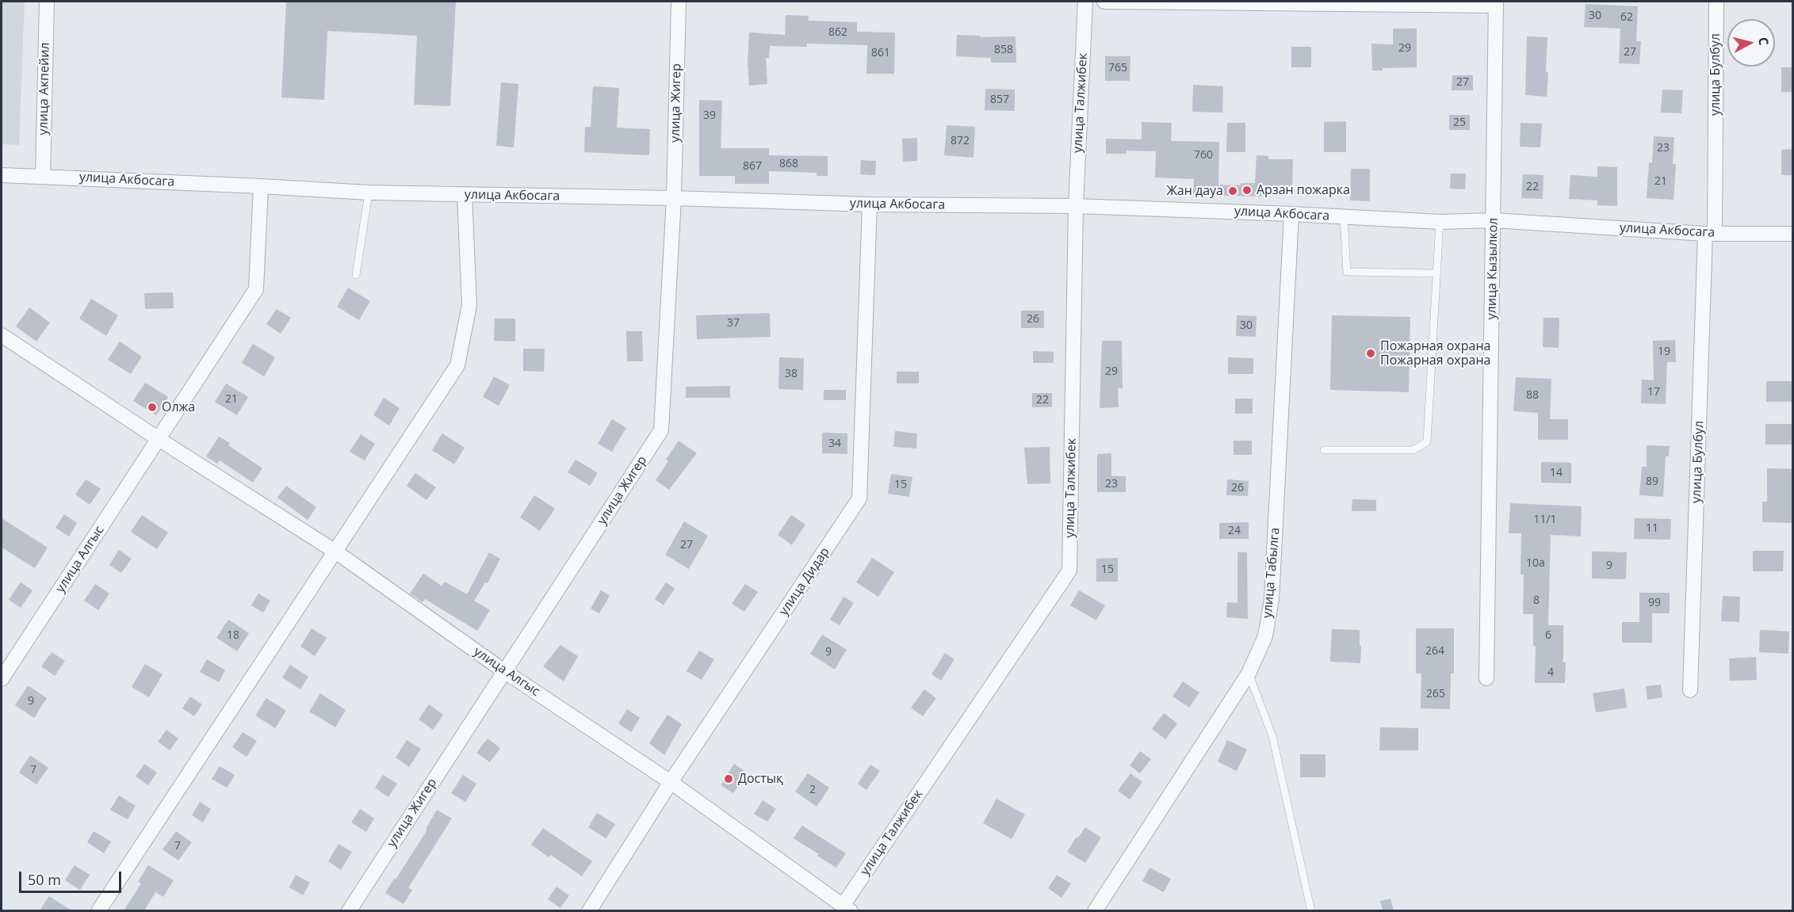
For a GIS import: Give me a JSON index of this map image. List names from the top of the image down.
{
  "streets": {
    "street": [
      "улица Булбул",
      "улица Акпейил",
      "улица Жигер",
      "улица Талжибек",
      "улица Акбосага",
      "улица Кызылкол",
      "улица Алгыс",
      "улица Табылга",
      "улица Дидар"
    ]
  },
  "crossings": [
    ["улица Булбул", "улица Акбосага"],
    ["улица Акпейил", "улица Акбосага"],
    ["улица Жигер", "улица Акбосага"],
    ["улица Жигер", "улица Алгыс"],
    ["улица Талжибек", "улица Акбосага"],
    ["улица Талжибек", "улица Алгыс"],
    ["улица Акбосага", "улица Кызылкол"],
    ["улица Акбосага", "улица Алгыс"],
    ["улица Акбосага", "улица Табылга"],
    ["улица Акбосага", "улица Дидар"],
    ["улица Алгыс", "улица Дидар"]
  ],
  "places": [
    "Арзан пожарка",
    "Жан дауа",
    "Пожарная охрана Пожарная охрана",
    "Олжа",
    "Достық"
  ],
  "house_numbers": [
    "30",
    "62",
    "862",
    "29",
    "858",
    "27",
    "861",
    "765",
    "27",
    "857",
    "39",
    "25",
    "872",
    "23",
    "760",
    "868",
    "867",
    "21",
    "22",
    "26",
    "37",
    "30",
    "19",
    "29",
    "38",
    "17",
    "88",
    "21",
    "22",
    "34",
    "14",
    "89",
    "23",
    "15",
    "26",
    "11/1",
    "11",
    "24",
    "27",
    "10а",
    "9",
    "15",
    "8",
    "99",
    "18",
    "6",
    "264",
    "9",
    "4",
    "265",
    "9",
    "7",
    "2",
    "7"
  ],
  "scale_bar": "50 m",
  "north": "right"
}
